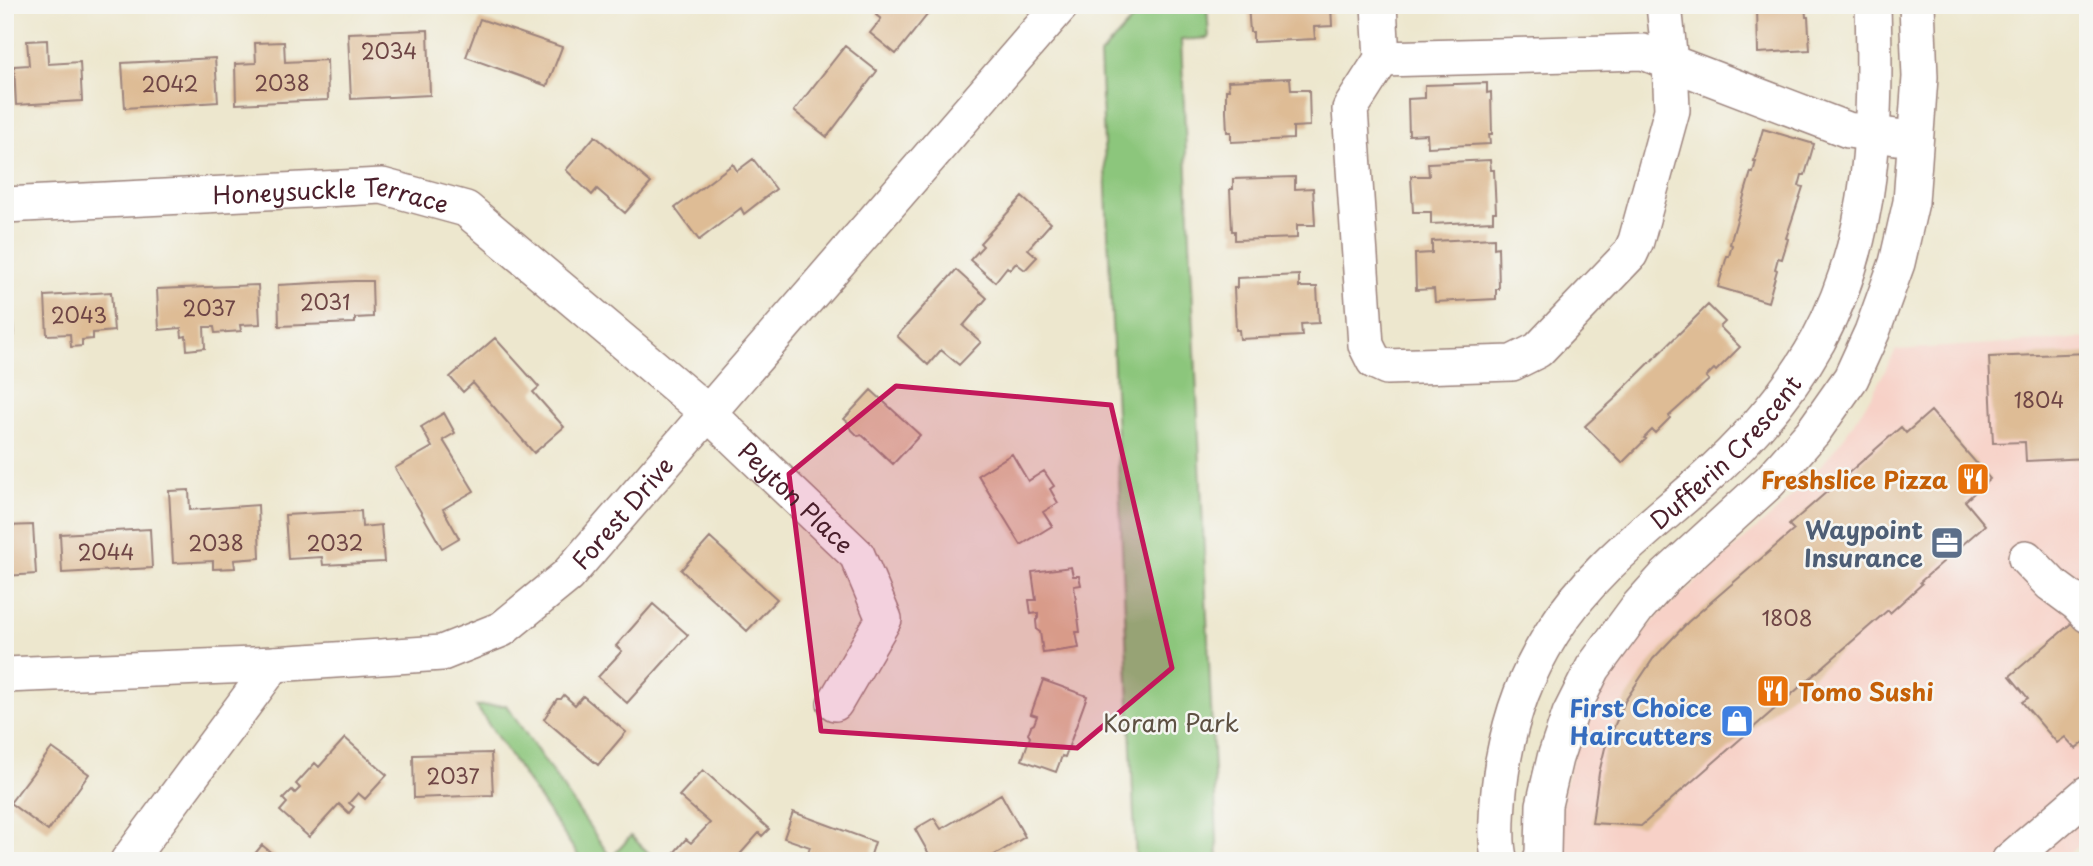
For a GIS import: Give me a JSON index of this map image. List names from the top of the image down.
{
  "streets": {
    "street": [
      "Honeysuckle Terrace",
      "Dufferin Crescent",
      "Peyton Place",
      "Forest Drive"
    ]
  },
  "crossings": [
    ["Honeysuckle Terrace", "Peyton Place"],
    ["Honeysuckle Terrace", "Forest Drive"],
    ["Peyton Place", "Forest Drive"]
  ],
  "parks": ["Koram Park"],
  "places": {
    "restaurant": ["Freshslice Pizza", "Tomo Sushi"],
    "office": ["Waypoint Insurance"],
    "shop": ["First Choice Haircutters"]
  },
  "house_numbers": [
    "2034",
    "2038",
    "2042",
    "2031",
    "2037",
    "2043",
    "1804",
    "2038",
    "2032",
    "2044",
    "1808",
    "2037"
  ]
}
